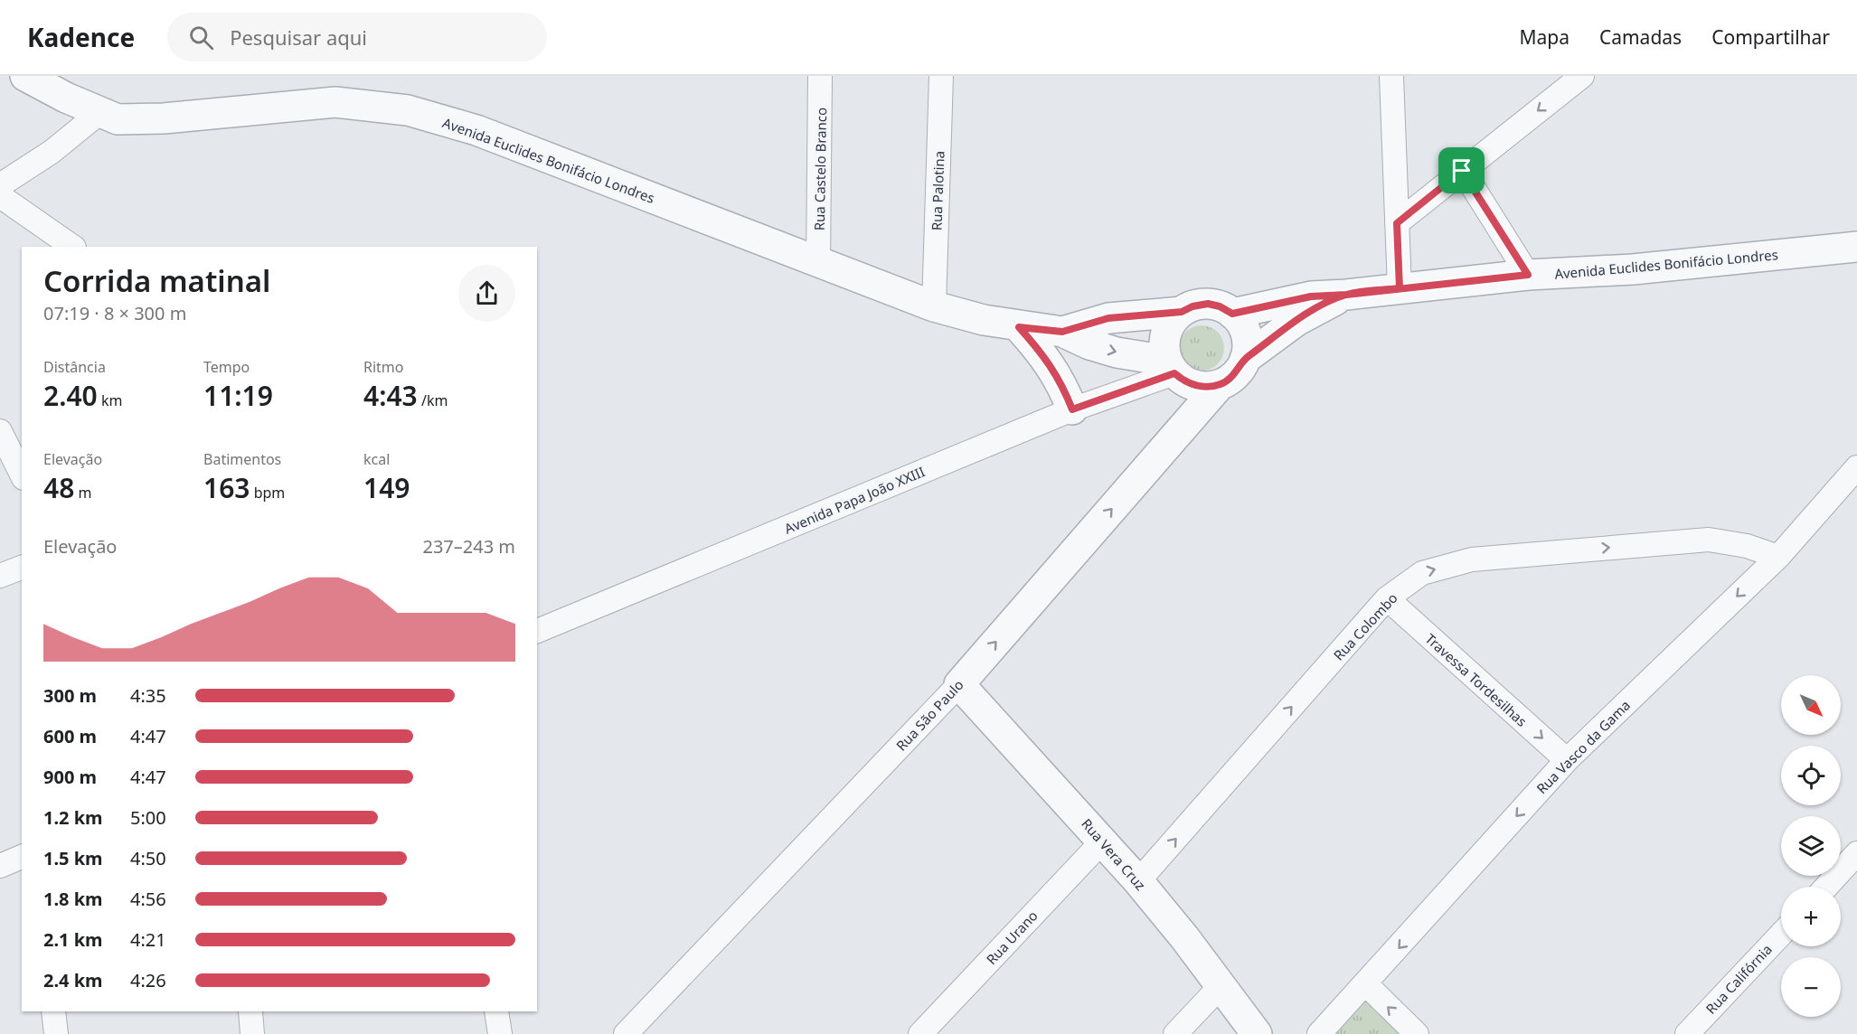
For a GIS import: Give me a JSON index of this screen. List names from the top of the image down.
{
  "streets": {
    "street": [
      "Avenida Euclides Bonifácio Londres",
      "Rua Castelo Branco",
      "Rua Palotina",
      "Avenida Papa João XXIII",
      "Rua Colombo",
      "Travessa Tordesilhas",
      "Rua São Paulo",
      "Rua Vasco da Gama",
      "Rua Vera Cruz",
      "Rua Urano",
      "Rua Califórnia"
    ]
  },
  "crossings": [
    ["Avenida Euclides Bonifácio Londres", "Rua Castelo Branco"],
    ["Avenida Euclides Bonifácio Londres", "Rua Palotina"],
    ["Avenida Euclides Bonifácio Londres", "Avenida Papa João XXIII"],
    ["Avenida Euclides Bonifácio Londres", "Rua São Paulo"],
    ["Avenida Papa João XXIII", "Rua São Paulo"],
    ["Rua Colombo", "Travessa Tordesilhas"],
    ["Rua Colombo", "Rua Vasco da Gama"],
    ["Rua Colombo", "Rua Vera Cruz"],
    ["Travessa Tordesilhas", "Rua Vasco da Gama"],
    ["Rua São Paulo", "Rua Vera Cruz"],
    ["Rua Vera Cruz", "Rua Urano"]
  ],
  "one_way": [
    "Rua Colombo",
    "Travessa Tordesilhas",
    "Rua São Paulo",
    "Rua Vasco da Gama"
  ],
  "north": "bottom right",
  "page": {
    "header": "Kadence",
    "search": "Pesquisar aqui",
    "nav": ["Mapa", "Camadas", "Compartilhar"],
    "heading": ["Corrida matinal", "07:19 · 8 × 300 m"],
    "stats": [
      ["Distância", "2.40 km"],
      ["Tempo", "11:19"],
      ["Ritmo", "4:43 /km"],
      ["Elevação", "48 m"],
      ["Batimentos", "163 bpm"],
      ["kcal", "149"]
    ],
    "chart": ["Elevação", "237–243 m"],
    "map_buttons": ["+", "−"],
    "list": [
      {
        "name": "300 m",
        "note": "4:35"
      },
      {
        "name": "600 m",
        "note": "4:47"
      },
      {
        "name": "900 m",
        "note": "4:47"
      },
      {
        "name": "1.2 km",
        "note": "5:00"
      },
      {
        "name": "1.5 km",
        "note": "4:50"
      },
      {
        "name": "1.8 km",
        "note": "4:56"
      },
      {
        "name": "2.1 km",
        "note": "4:21"
      },
      {
        "name": "2.4 km",
        "note": "4:26"
      }
    ]
  }
}
